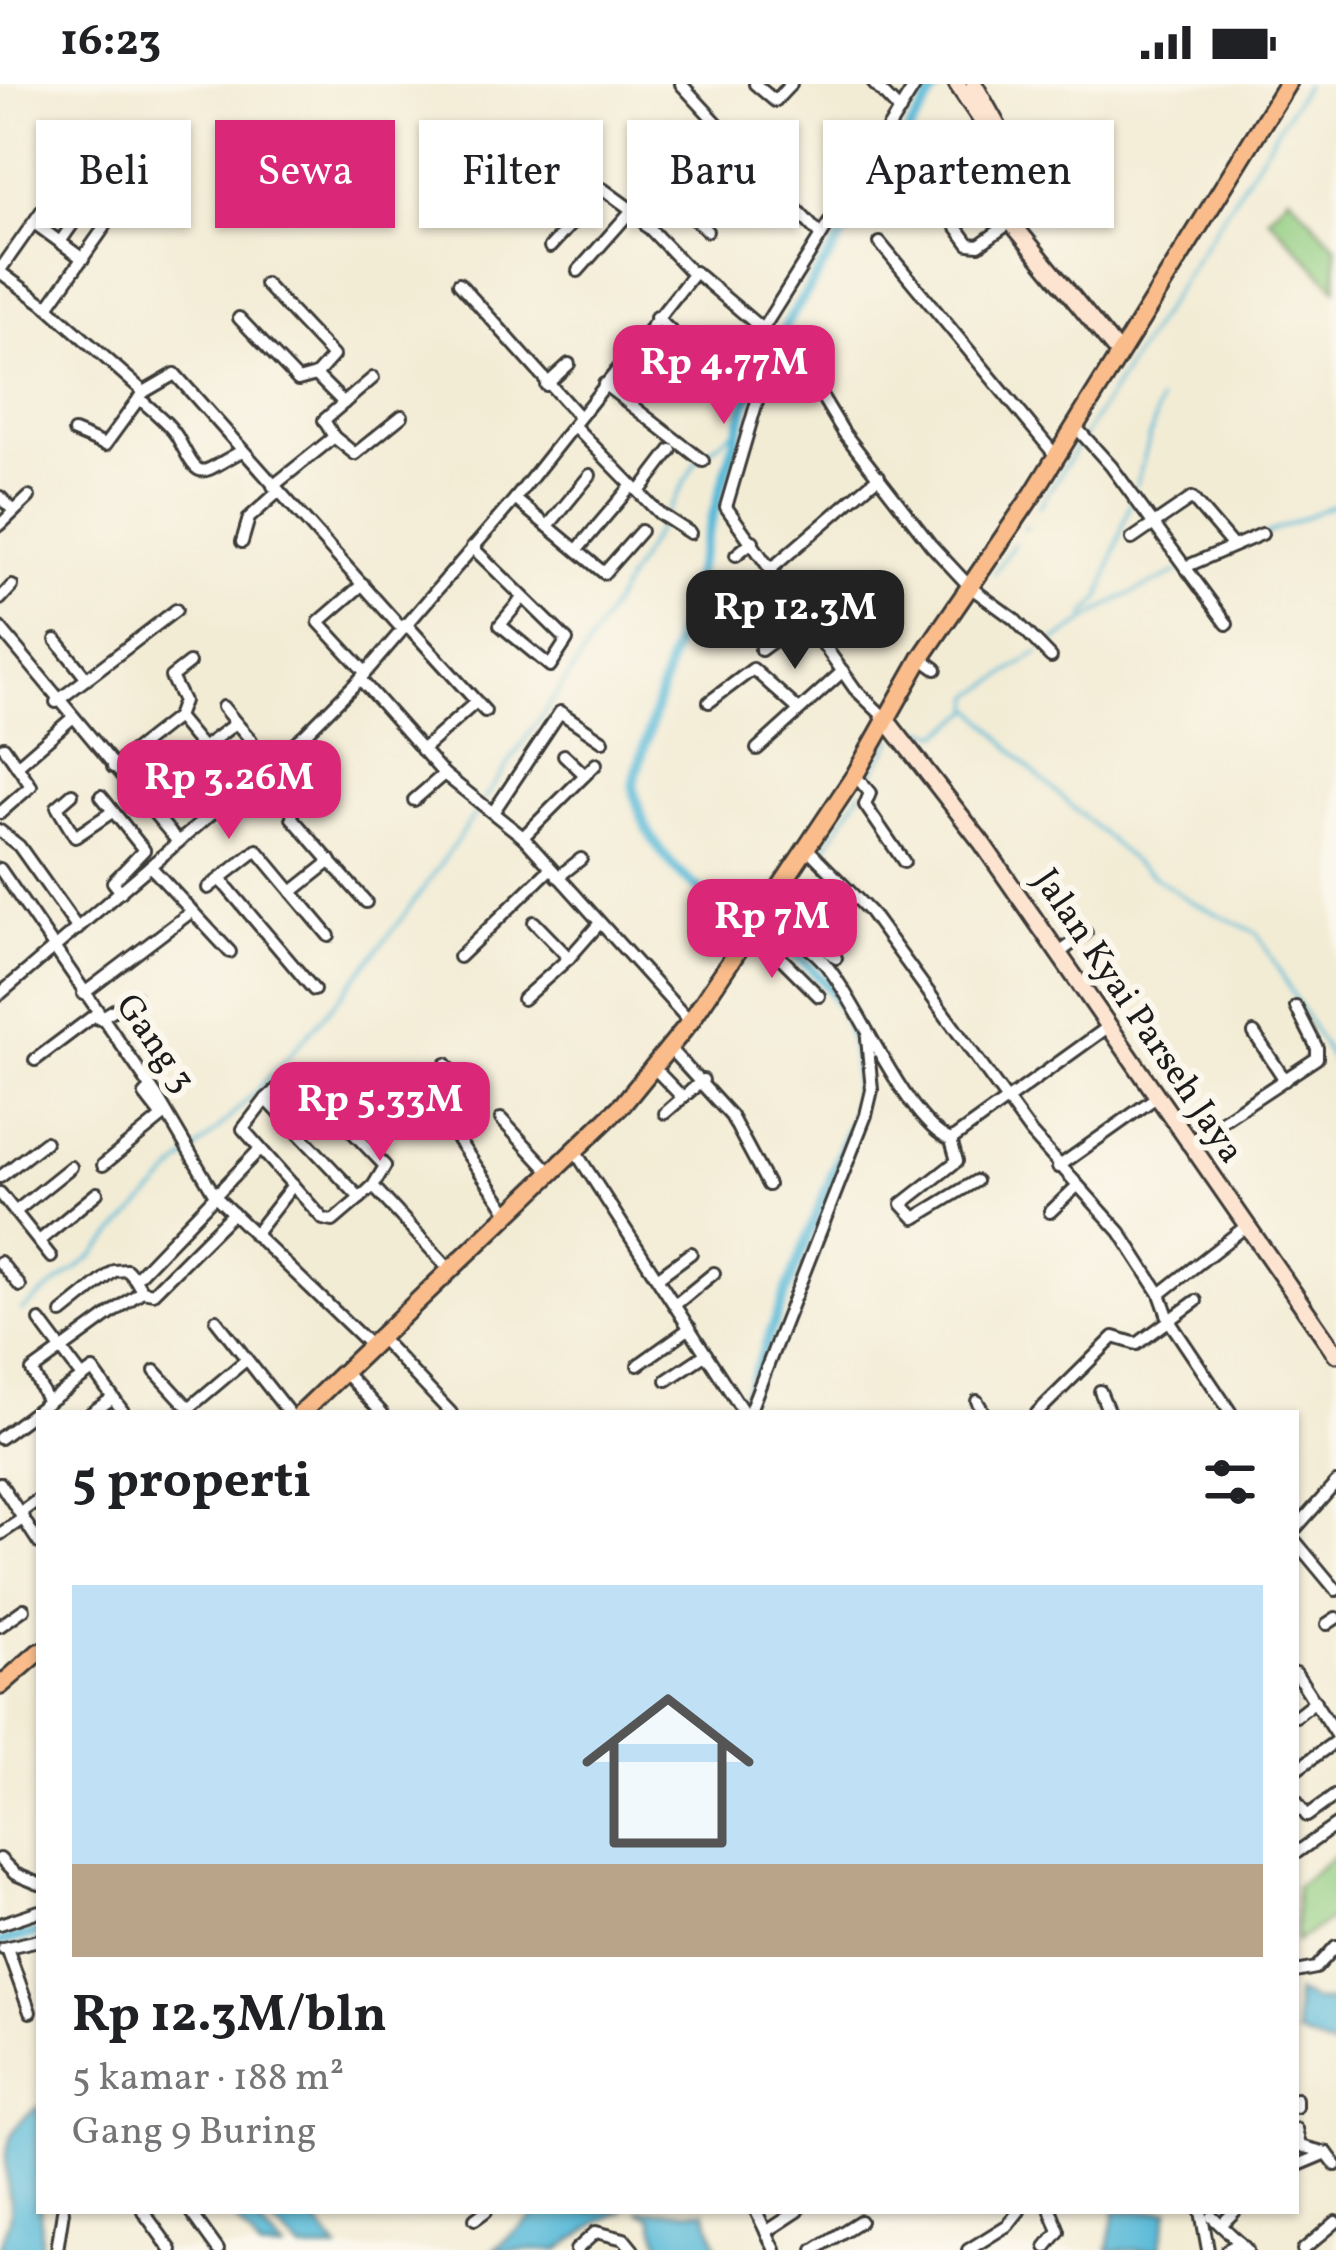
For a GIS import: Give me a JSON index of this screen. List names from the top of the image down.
{
  "streets": {
    "main road": ["Jalan Kyai Parseh Jaya"],
    "street": ["Gang 3"]
  },
  "page": {
    "status": "16:23",
    "chip": [
      "Beli",
      "Sewa",
      "Filter",
      "Baru",
      "Apartemen"
    ],
    "price": [
      "Rp 4.77M",
      "Rp 12.3M",
      "Rp 3.26M",
      "Rp 7M",
      "Rp 5.33M"
    ],
    "heading": "5 properti",
    "list": [
      {
        "name": "Rp 12.3M/bln",
        "note": "5 kamar · 188 m² · Gang 9 Buring"
      }
    ]
  }
}
